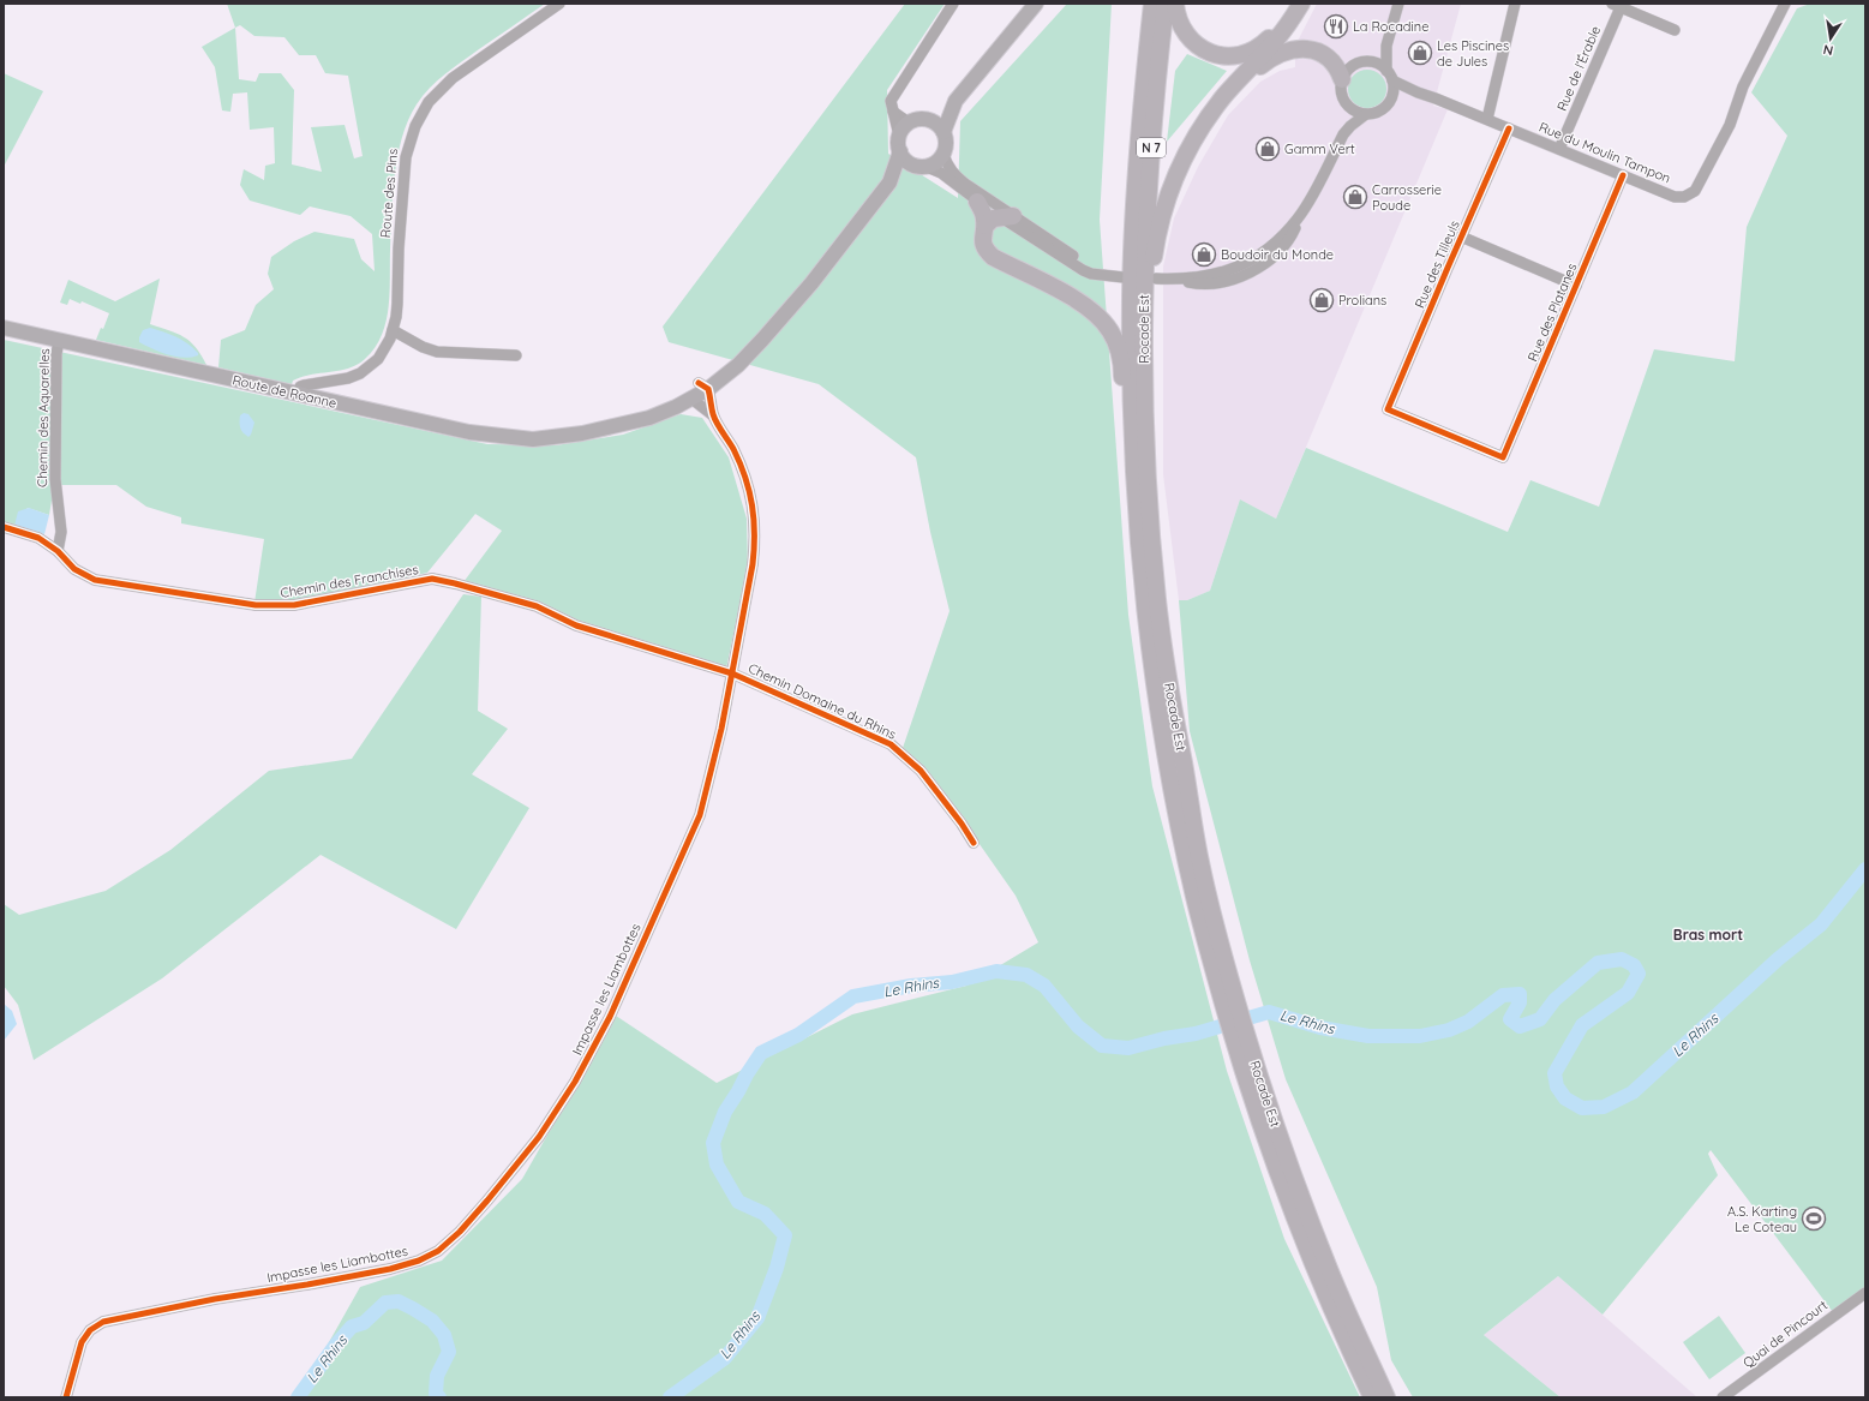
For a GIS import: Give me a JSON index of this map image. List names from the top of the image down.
{
  "streets": {
    "highway": ["N 7", "Rocade Est"],
    "main road": ["Route de Roanne"],
    "street": [
      "Rue de l’Érable",
      "Rue du Moulin Tampon",
      "Route des Pins",
      "Rue des Tilleuls",
      "Rue des Platanes",
      "Chemin des Aquarelles",
      "Chemin des Franchises",
      "Chemin Domaine du Rhins",
      "Impasse les Liambottes",
      "Quai de Pincourt"
    ]
  },
  "crossings": [
    ["Rue de l’Érable", "Rue du Moulin Tampon"],
    ["Rue du Moulin Tampon", "Rue des Tilleuls"],
    ["Rue du Moulin Tampon", "Rue des Platanes"],
    ["Route des Pins", "Route de Roanne"],
    ["Rue des Tilleuls", "Rue des Platanes"],
    ["Route de Roanne", "Chemin des Aquarelles"],
    ["Chemin des Aquarelles", "Chemin des Franchises"],
    ["Chemin des Franchises", "Chemin Domaine du Rhins"],
    ["Chemin des Franchises", "Impasse les Liambottes"],
    ["Chemin Domaine du Rhins", "Impasse les Liambottes"]
  ],
  "districts": ["Bras mort"],
  "water": ["Le Rhins"],
  "places": {
    "restaurant": ["La Rocadine"],
    "shop": [
      "Les Piscines de Jules",
      "Gamm Vert",
      "Carrosserie Poude",
      "Boudoir du Monde",
      "Prolians"
    ],
    "sports": ["A.S. Karting Le Coteau"]
  },
  "north": "bottom"
}
